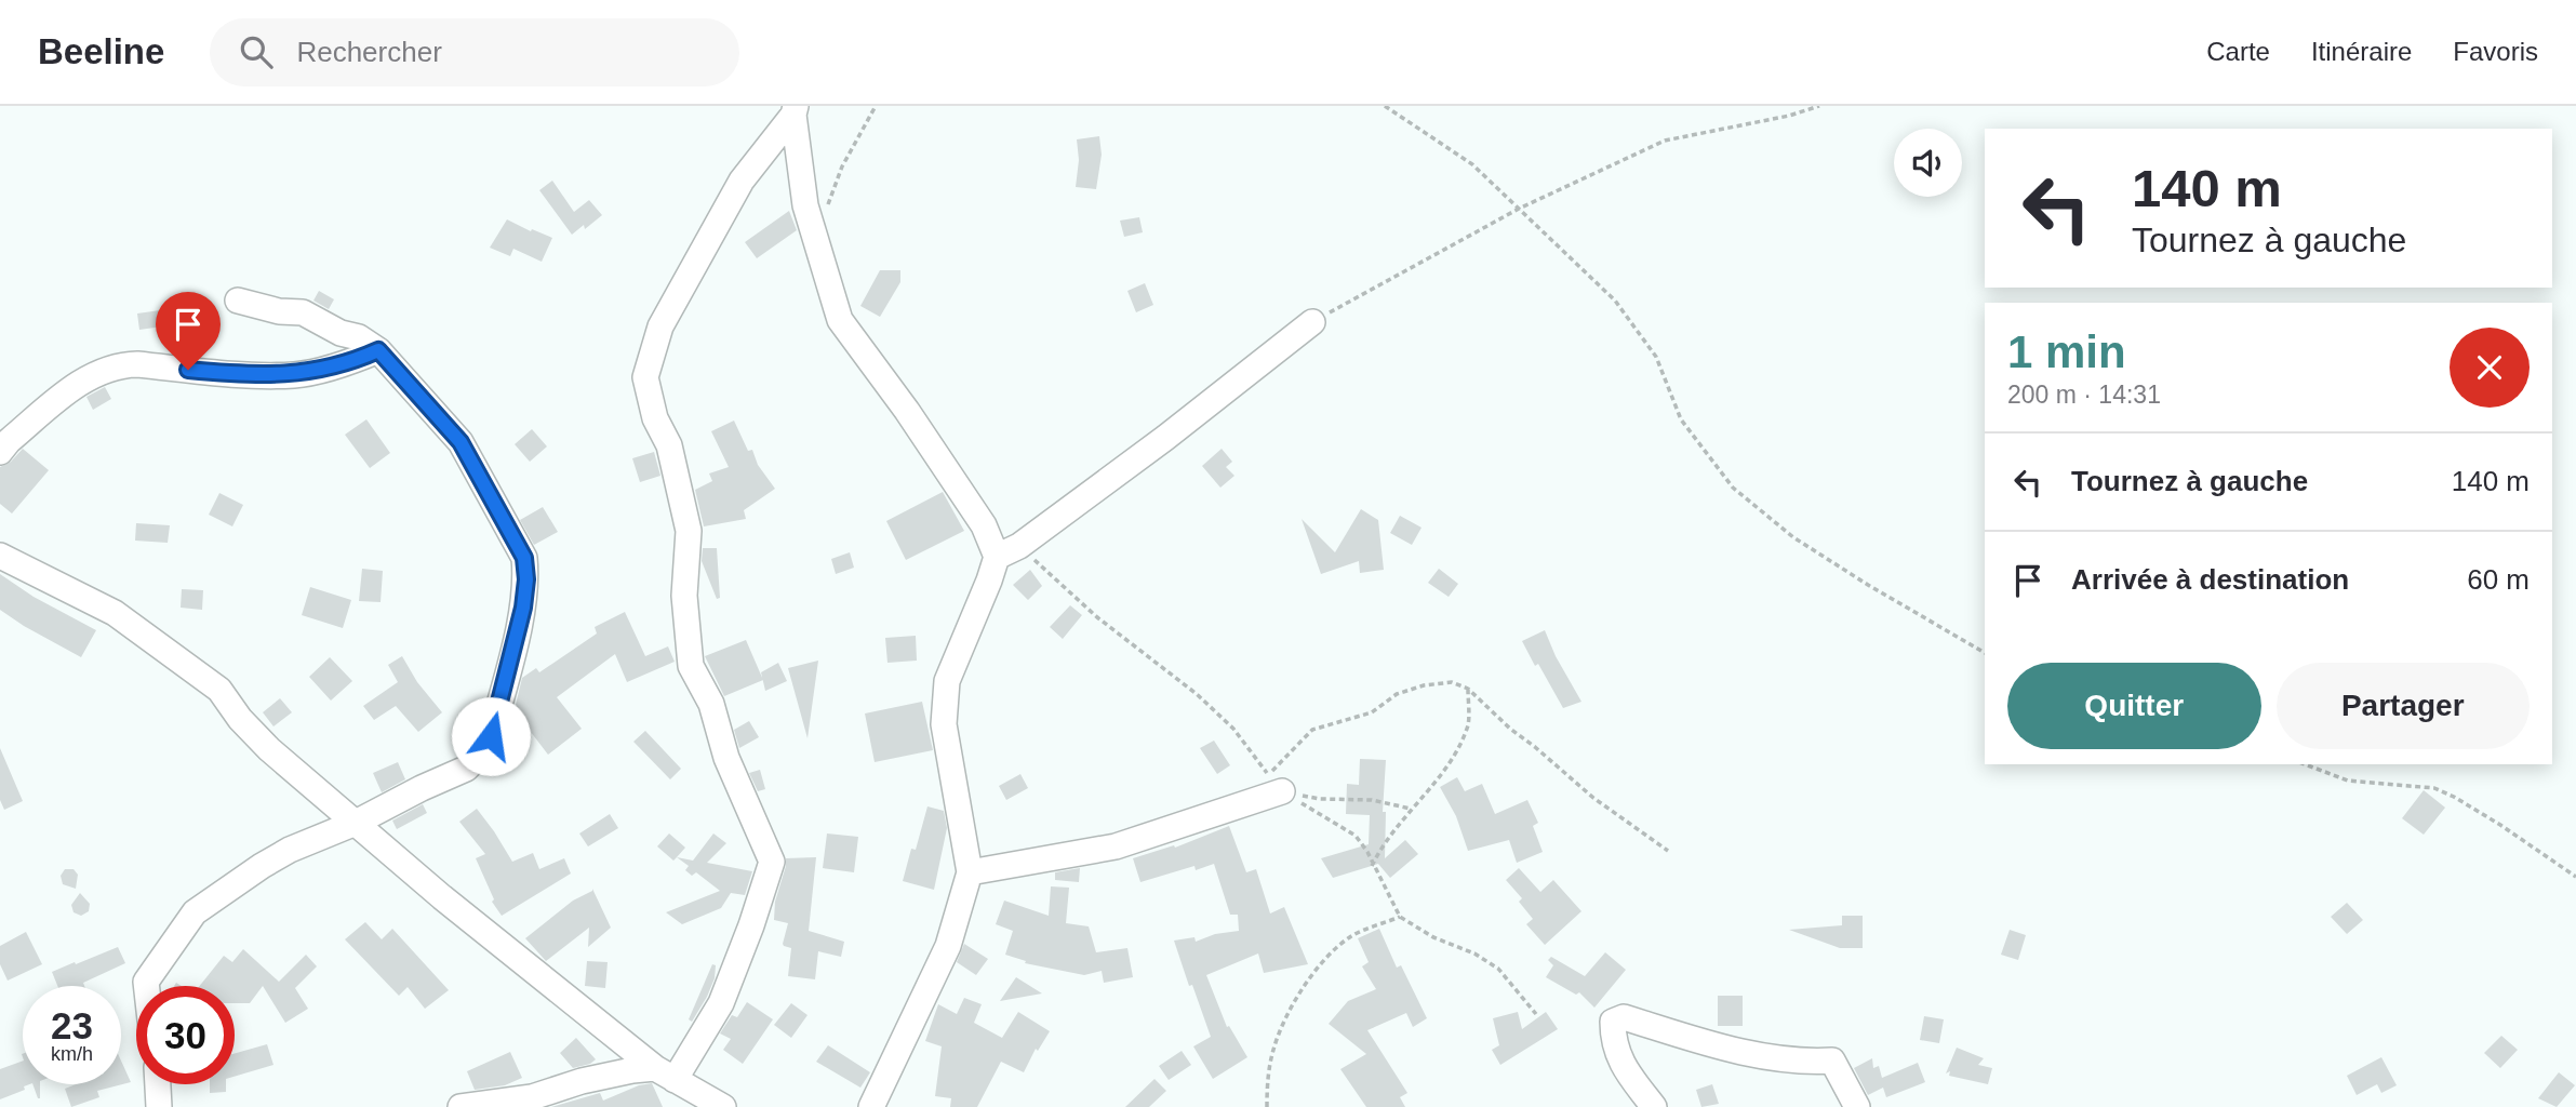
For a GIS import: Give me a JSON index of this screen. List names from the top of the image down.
{
  "page": {
    "header": "Beeline",
    "search": "Rechercher",
    "nav": ["Carte", "Itinéraire", "Favoris"],
    "turn": ["140 m", "Tournez à gauche"],
    "heading": ["1 min", "200 m · 14:31"],
    "list": [
      {
        "name": "Tournez à gauche",
        "value": "140 m"
      },
      {
        "name": "Arrivée à destination",
        "value": "60 m"
      }
    ],
    "buttons": ["Quitter", "Partager"],
    "speed": "23 km/h",
    "limit": "30"
  }
}
